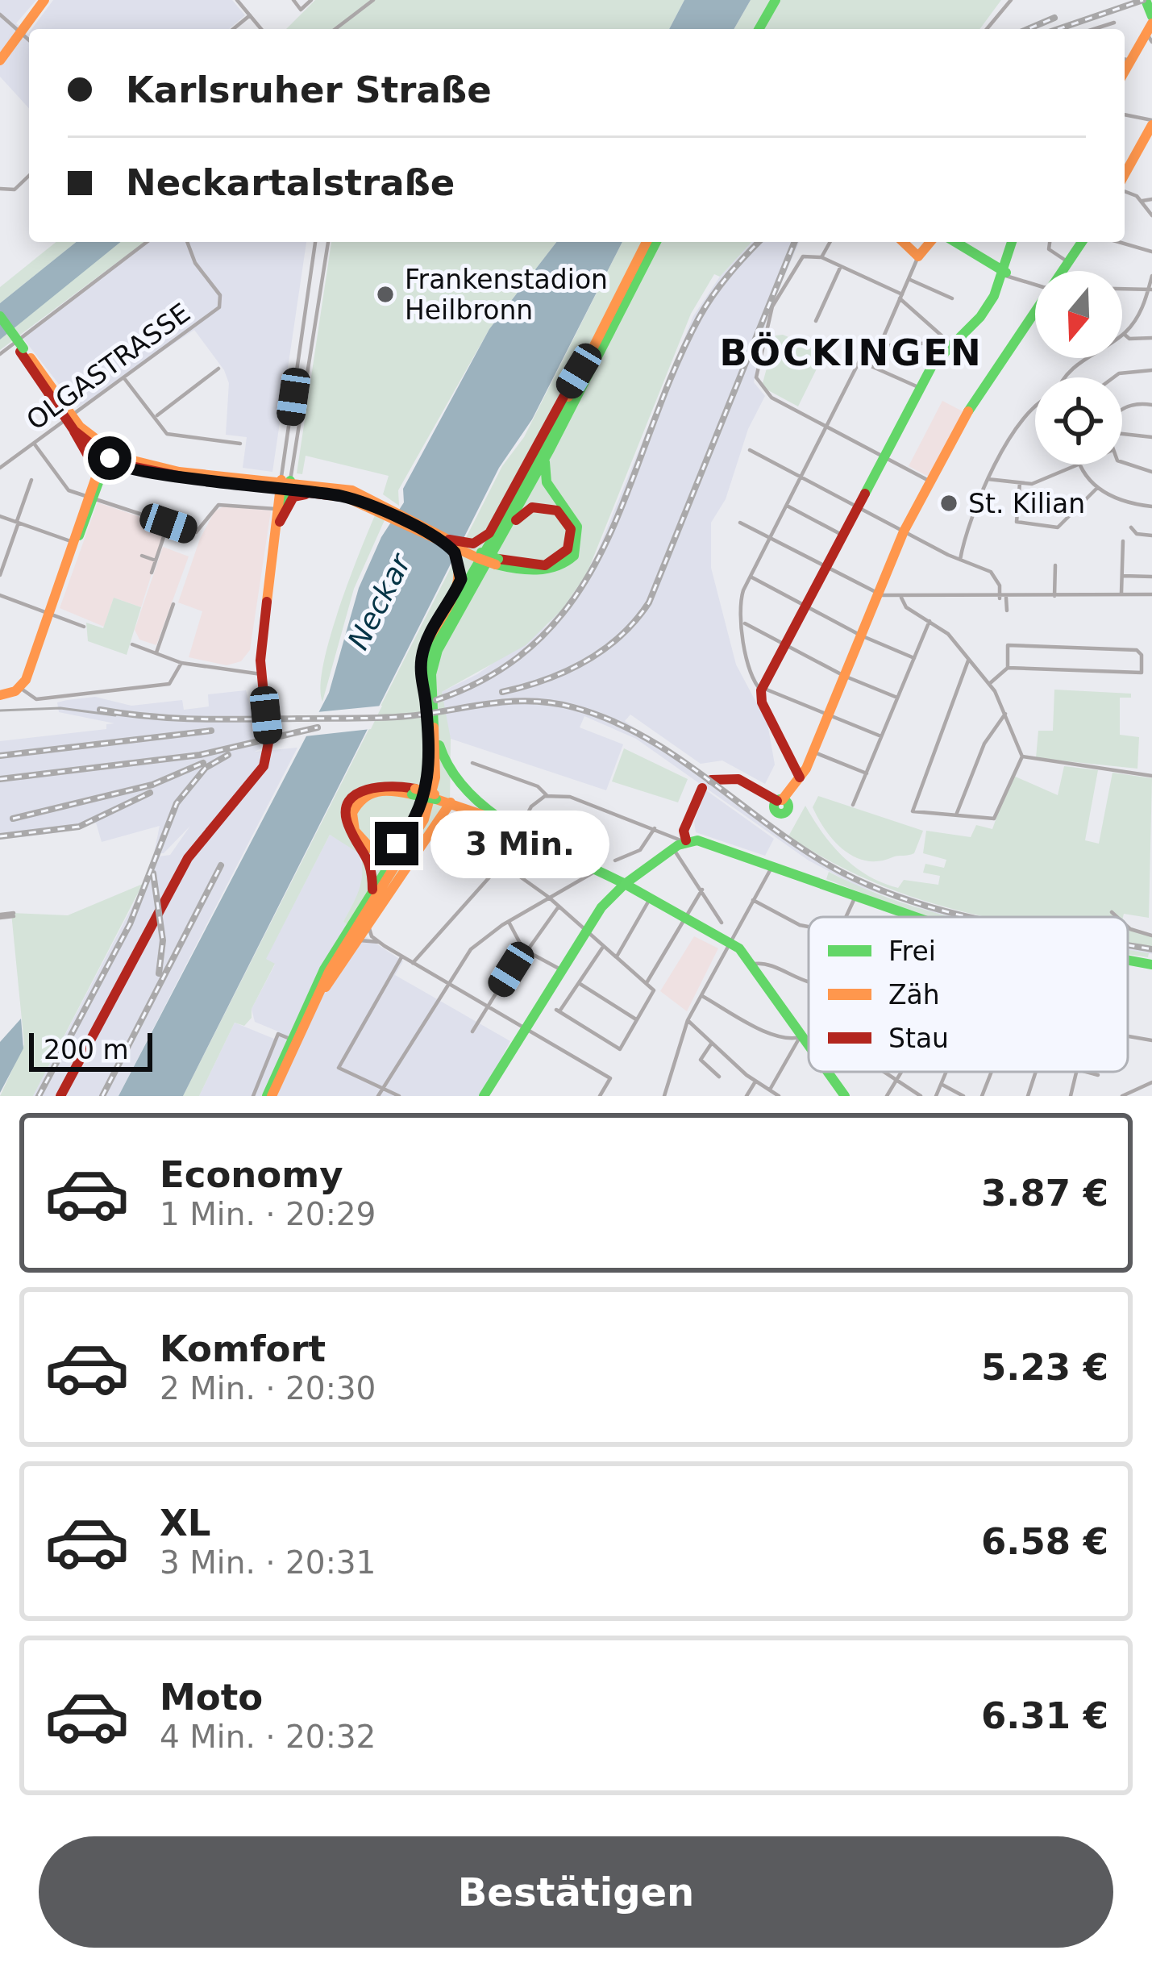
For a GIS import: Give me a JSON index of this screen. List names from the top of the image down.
{
  "streets": {
    "street": ["OLGASTRASSE"]
  },
  "districts": ["BÖCKINGEN"],
  "water": ["Neckar"],
  "places": ["Frankenstadion Heilbronn", "St. Kilian"],
  "legend": ["Frei", "Zäh", "Stau"],
  "scale_bar": "200 m",
  "north": "bottom",
  "page": {
    "banner": ["Karlsruher Straße", "Neckartalstraße"],
    "bubble": "3 Min.",
    "scale": "200 m",
    "list": [
      {
        "name": "Economy",
        "note": "1 Min. · 20:29",
        "value": "3.87 €"
      },
      {
        "name": "Komfort",
        "note": "2 Min. · 20:30",
        "value": "5.23 €"
      },
      {
        "name": "XL",
        "note": "3 Min. · 20:31",
        "value": "6.58 €"
      },
      {
        "name": "Moto",
        "note": "4 Min. · 20:32",
        "value": "6.31 €"
      }
    ],
    "buttons": "Bestätigen"
  }
}
